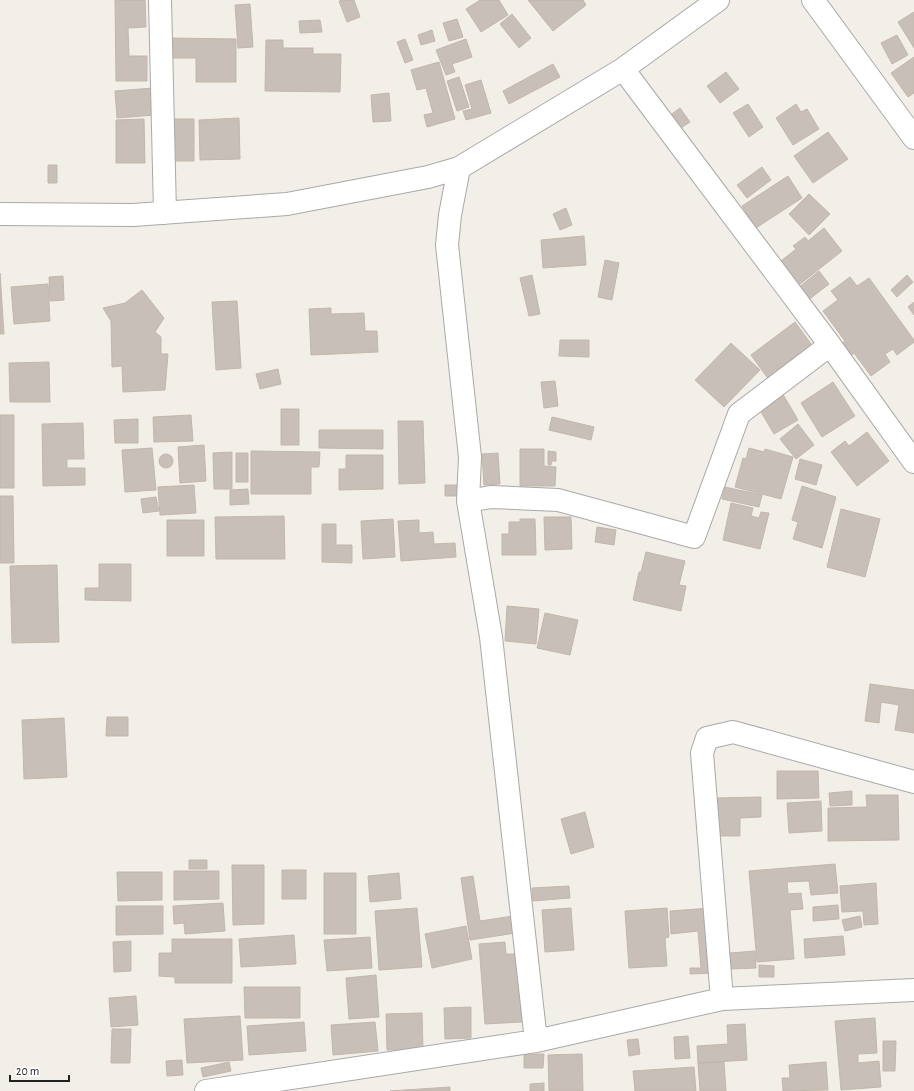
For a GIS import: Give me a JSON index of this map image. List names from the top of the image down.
{
  "scale_bar": "20 m"
}
